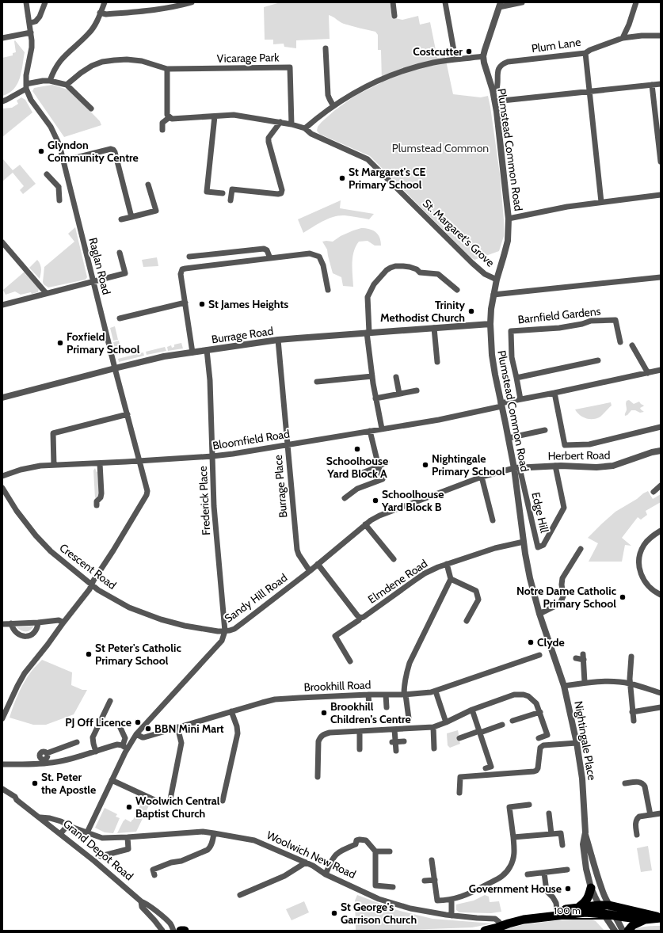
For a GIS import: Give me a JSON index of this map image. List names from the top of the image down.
{
  "streets": {
    "street": [
      "Plum Lane",
      "Vicarage Park",
      "Plumstead Common Road",
      "St. Margaret's Grove",
      "Raglan Road",
      "Barnfield Gardens",
      "Burrage Road",
      "Bloomfield Road",
      "Herbert Road",
      "Burrage Place",
      "Frederick Place",
      "Edge Hill",
      "Crescent Road",
      "Elmdene Road",
      "Sandy Hill Road",
      "Brookhill Road",
      "Nightingale Place",
      "Grand Depot Road",
      "Woolwich New Road"
    ]
  },
  "crossings": [
    ["Plum Lane", "Plumstead Common Road"],
    ["Vicarage Park", "St. Margaret's Grove"],
    ["Plumstead Common Road", "St. Margaret's Grove"],
    ["Plumstead Common Road", "Burrage Road"],
    ["Plumstead Common Road", "Bloomfield Road"],
    ["Plumstead Common Road", "Herbert Road"],
    ["Plumstead Common Road", "Edge Hill"],
    ["Plumstead Common Road", "Elmdene Road"],
    ["Plumstead Common Road", "Sandy Hill Road"],
    ["Plumstead Common Road", "Nightingale Place"],
    ["Raglan Road", "Burrage Road"],
    ["Raglan Road", "Bloomfield Road"],
    ["Raglan Road", "Crescent Road"],
    ["Barnfield Gardens", "Bloomfield Road"],
    ["Burrage Road", "Burrage Place"],
    ["Burrage Road", "Frederick Place"],
    ["Bloomfield Road", "Burrage Place"],
    ["Bloomfield Road", "Frederick Place"],
    ["Herbert Road", "Edge Hill"],
    ["Herbert Road", "Sandy Hill Road"],
    ["Burrage Place", "Sandy Hill Road"],
    ["Frederick Place", "Crescent Road"],
    ["Frederick Place", "Sandy Hill Road"],
    ["Edge Hill", "Sandy Hill Road"],
    ["Crescent Road", "Sandy Hill Road"],
    ["Sandy Hill Road", "Brookhill Road"],
    ["Sandy Hill Road", "Woolwich New Road"],
    ["Grand Depot Road", "Woolwich New Road"]
  ],
  "parks": ["Plumstead Common"],
  "places": [
    "Costcutter",
    "Glyndon Community Centre",
    "St Margaret's CE Primary School",
    "St James Heights",
    "Trinity Methodist Church",
    "Foxfield Primary School",
    "Schoolhouse Yard Block A",
    "Nightingale Primary School",
    "Schoolhouse Yard Block B",
    "Notre Dame Catholic Primary School",
    "Clyde",
    "St Peter's Catholic Primary School",
    "Brookhill Children’s Centre",
    "PJ Off Licence",
    "BBN Mini Mart",
    "St. Peter the Apostle",
    "Woolwich Central Baptist Church",
    "Government House",
    "St George's Garrison Church"
  ],
  "scale_bar": "100 m"
}
